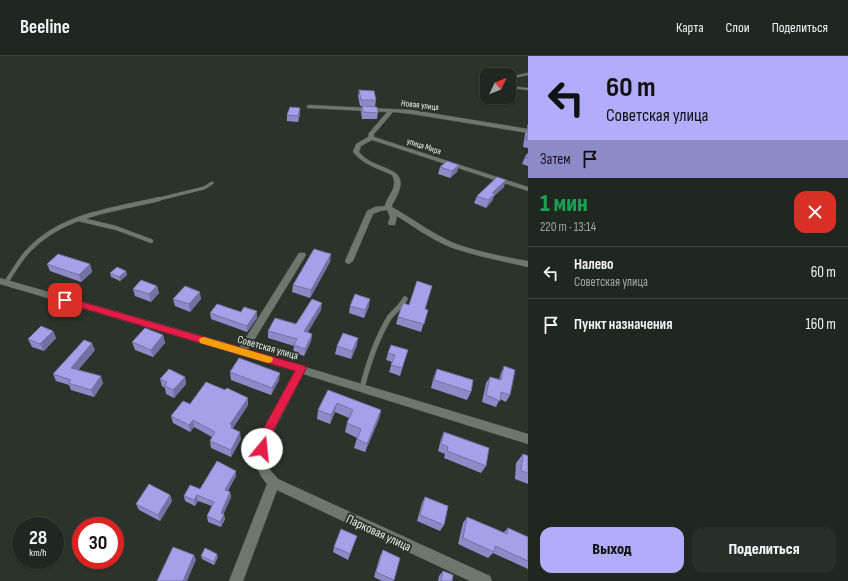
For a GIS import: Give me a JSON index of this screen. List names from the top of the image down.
{
  "streets": {
    "street": [
      "Новая улица",
      "улица Мира",
      "Советская улица",
      "Парковая улица"
    ]
  },
  "north": "top right",
  "page": {
    "header": "Beeline",
    "nav": ["Карта", "Слои", "Поделиться"],
    "turn": ["60 m", "Советская улица"],
    "then": "Затем",
    "heading": ["1 мин", "220 m · 13:14"],
    "list": [
      {
        "name": "Налево",
        "note": "Советская улица",
        "value": "60 m"
      },
      {
        "name": "Пункт назначения",
        "value": "160 m"
      }
    ],
    "speed": "28 km/h",
    "limit": "30",
    "buttons": ["Выход", "Поделиться"]
  }
}
